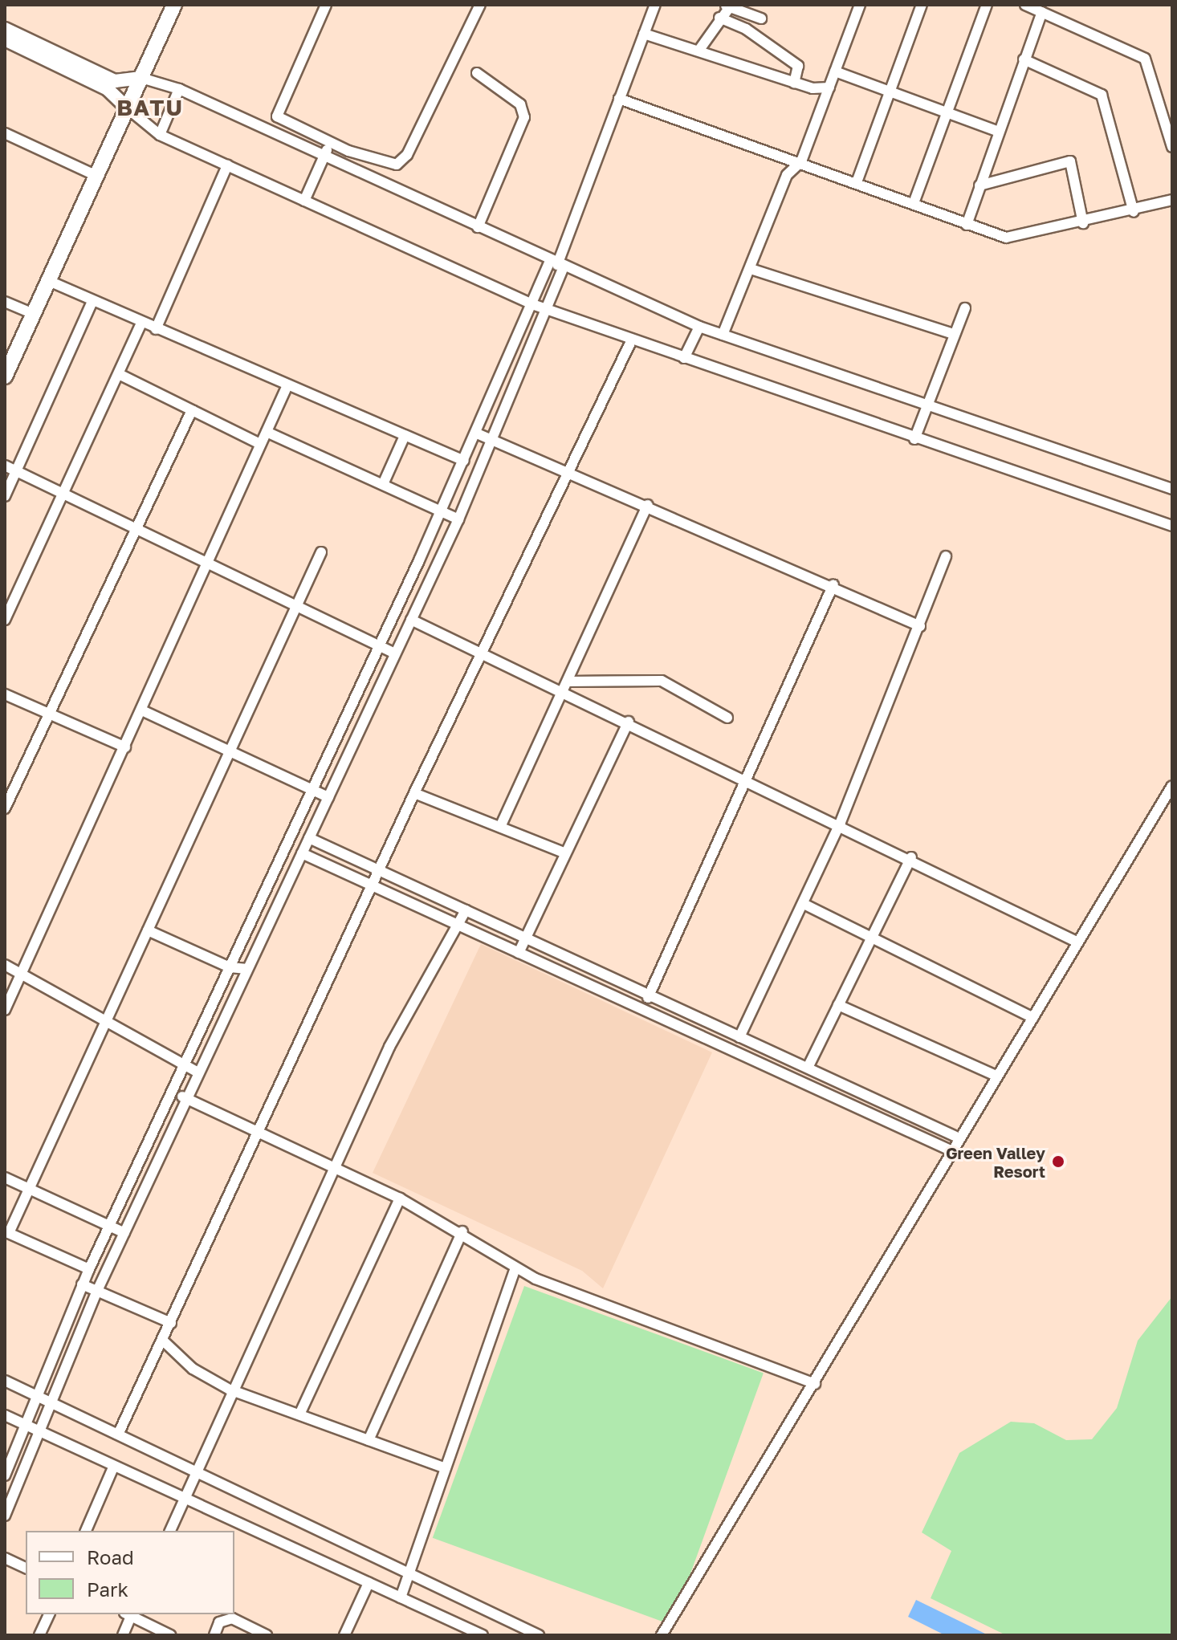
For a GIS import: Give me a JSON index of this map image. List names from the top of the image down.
{
  "districts": ["BATU"],
  "places": ["Green Valley Resort"],
  "legend": ["Road", "Park"]
}
